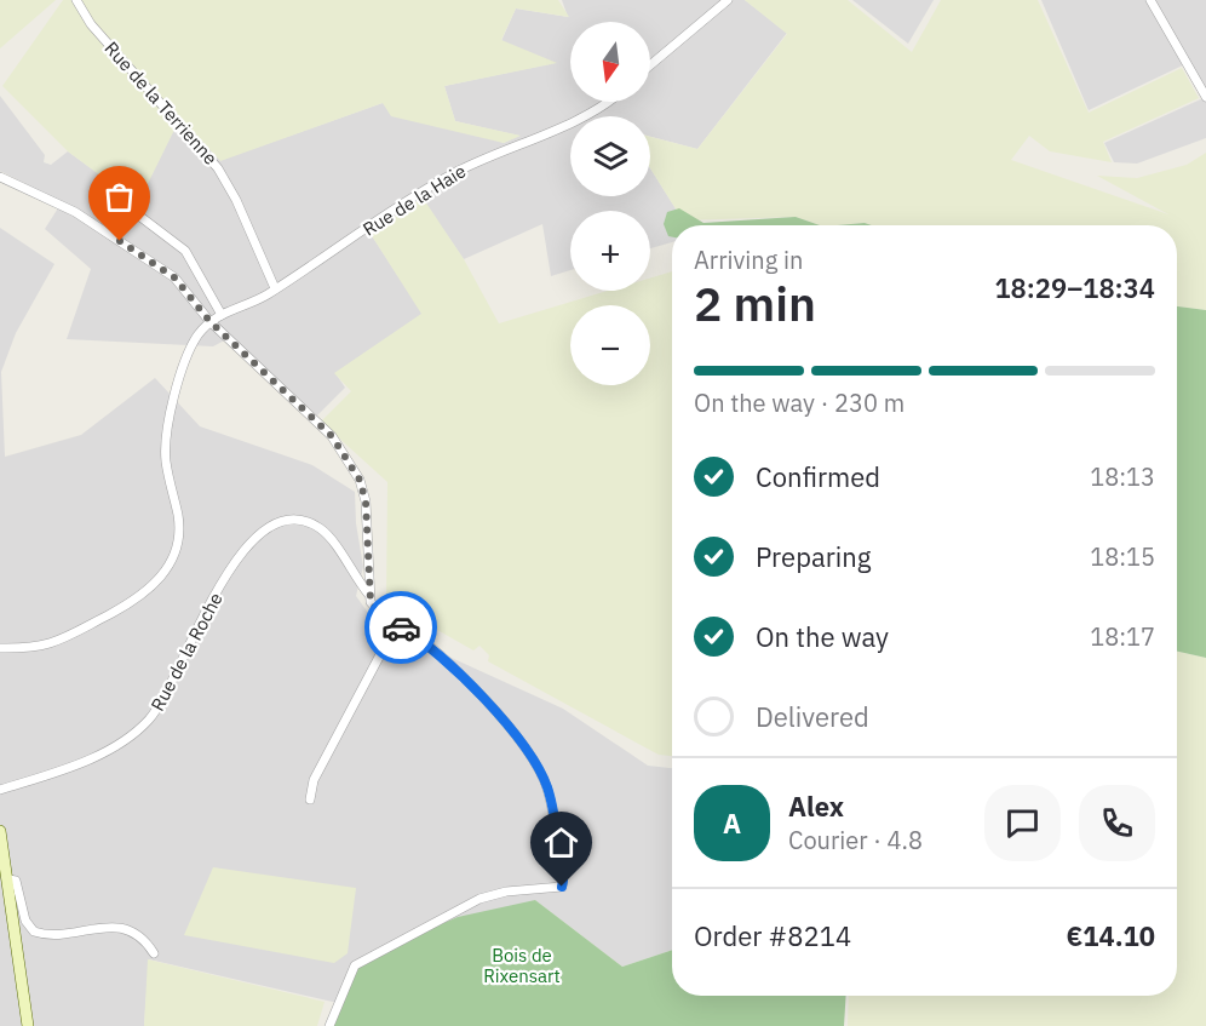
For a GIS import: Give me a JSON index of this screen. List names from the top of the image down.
{
  "streets": {
    "street": ["Rue de la Terrienne", "Rue de la Haie", "Rue de la Roche"]
  },
  "crossings": [
    ["Rue de la Terrienne", "Rue de la Haie"]
  ],
  "parks": ["Bois de Rixensart"],
  "north": "bottom",
  "page": {
    "map_buttons": ["+", "−"],
    "heading": ["2 min", "Arriving in", "18:29–18:34"],
    "panel": [
      "Alex",
      "Courier · 4.8",
      "Order #8214",
      "€14.10"
    ],
    "bar": "On the way · 230 m",
    "list": [
      ["Confirmed", "18:13"],
      ["Preparing", "18:15"],
      ["On the way", "18:17"],
      "Delivered"
    ],
    "round": "A"
  }
}
